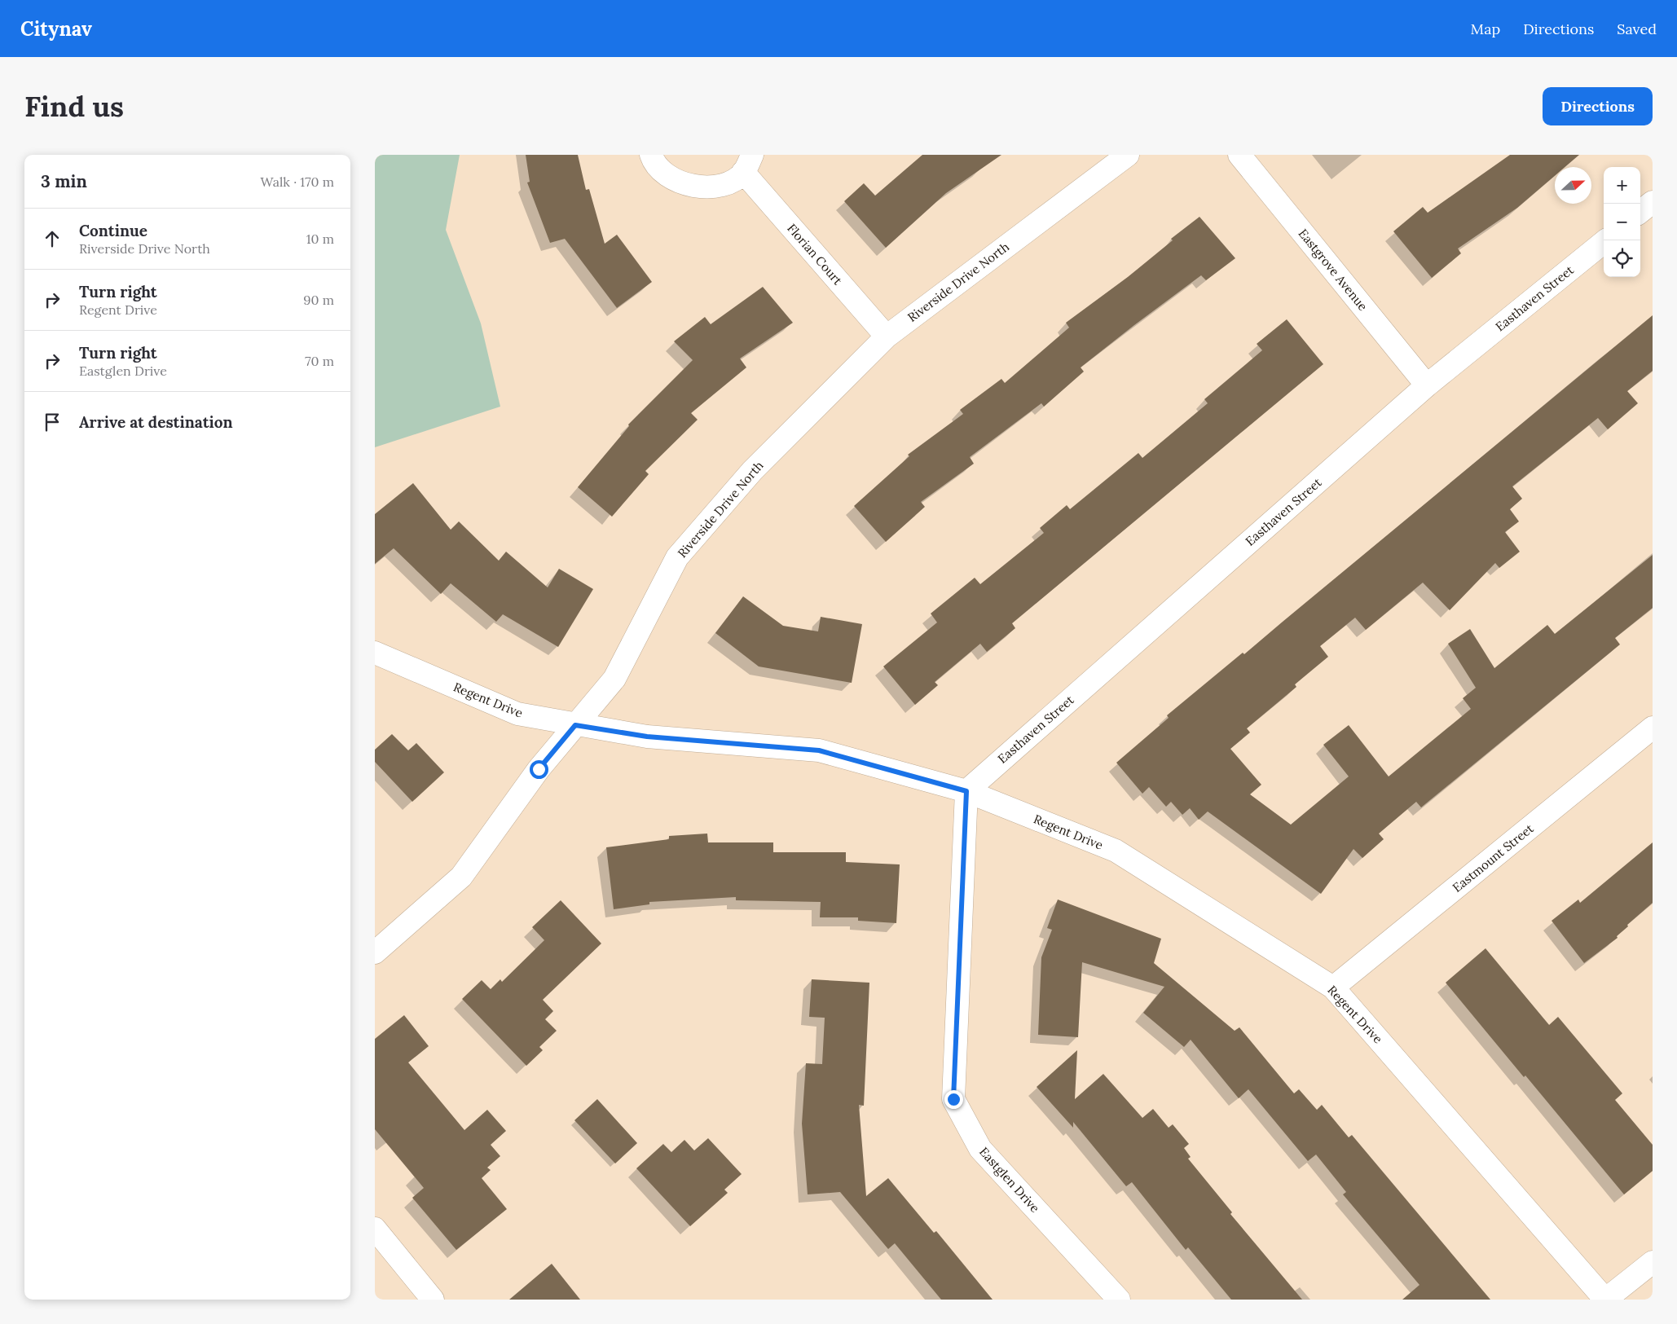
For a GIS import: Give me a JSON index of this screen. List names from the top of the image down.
{
  "streets": {
    "street": [
      "Florian Court",
      "Eastgrove Avenue",
      "Riverside Drive North",
      "Easthaven Street",
      "Regent Drive",
      "Eastmount Street",
      "Eastglen Drive"
    ]
  },
  "crossings": [
    ["Florian Court", "Riverside Drive North"],
    ["Eastgrove Avenue", "Easthaven Street"],
    ["Riverside Drive North", "Regent Drive"],
    ["Easthaven Street", "Regent Drive"],
    ["Easthaven Street", "Eastglen Drive"],
    ["Regent Drive", "Eastmount Street"],
    ["Regent Drive", "Eastglen Drive"]
  ],
  "north": "right",
  "page": {
    "header": "Citynav",
    "nav": ["Map", "Directions", "Saved"],
    "buttons": "Directions",
    "title": "Find us",
    "heading": ["3 min", "Walk · 170 m"],
    "map_buttons": ["+", "−"],
    "list": [
      ["Continue", "Riverside Drive North", "10 m"],
      ["Turn right", "Regent Drive", "90 m"],
      ["Turn right", "Eastglen Drive", "70 m"],
      "Arrive at destination"
    ]
  }
}
